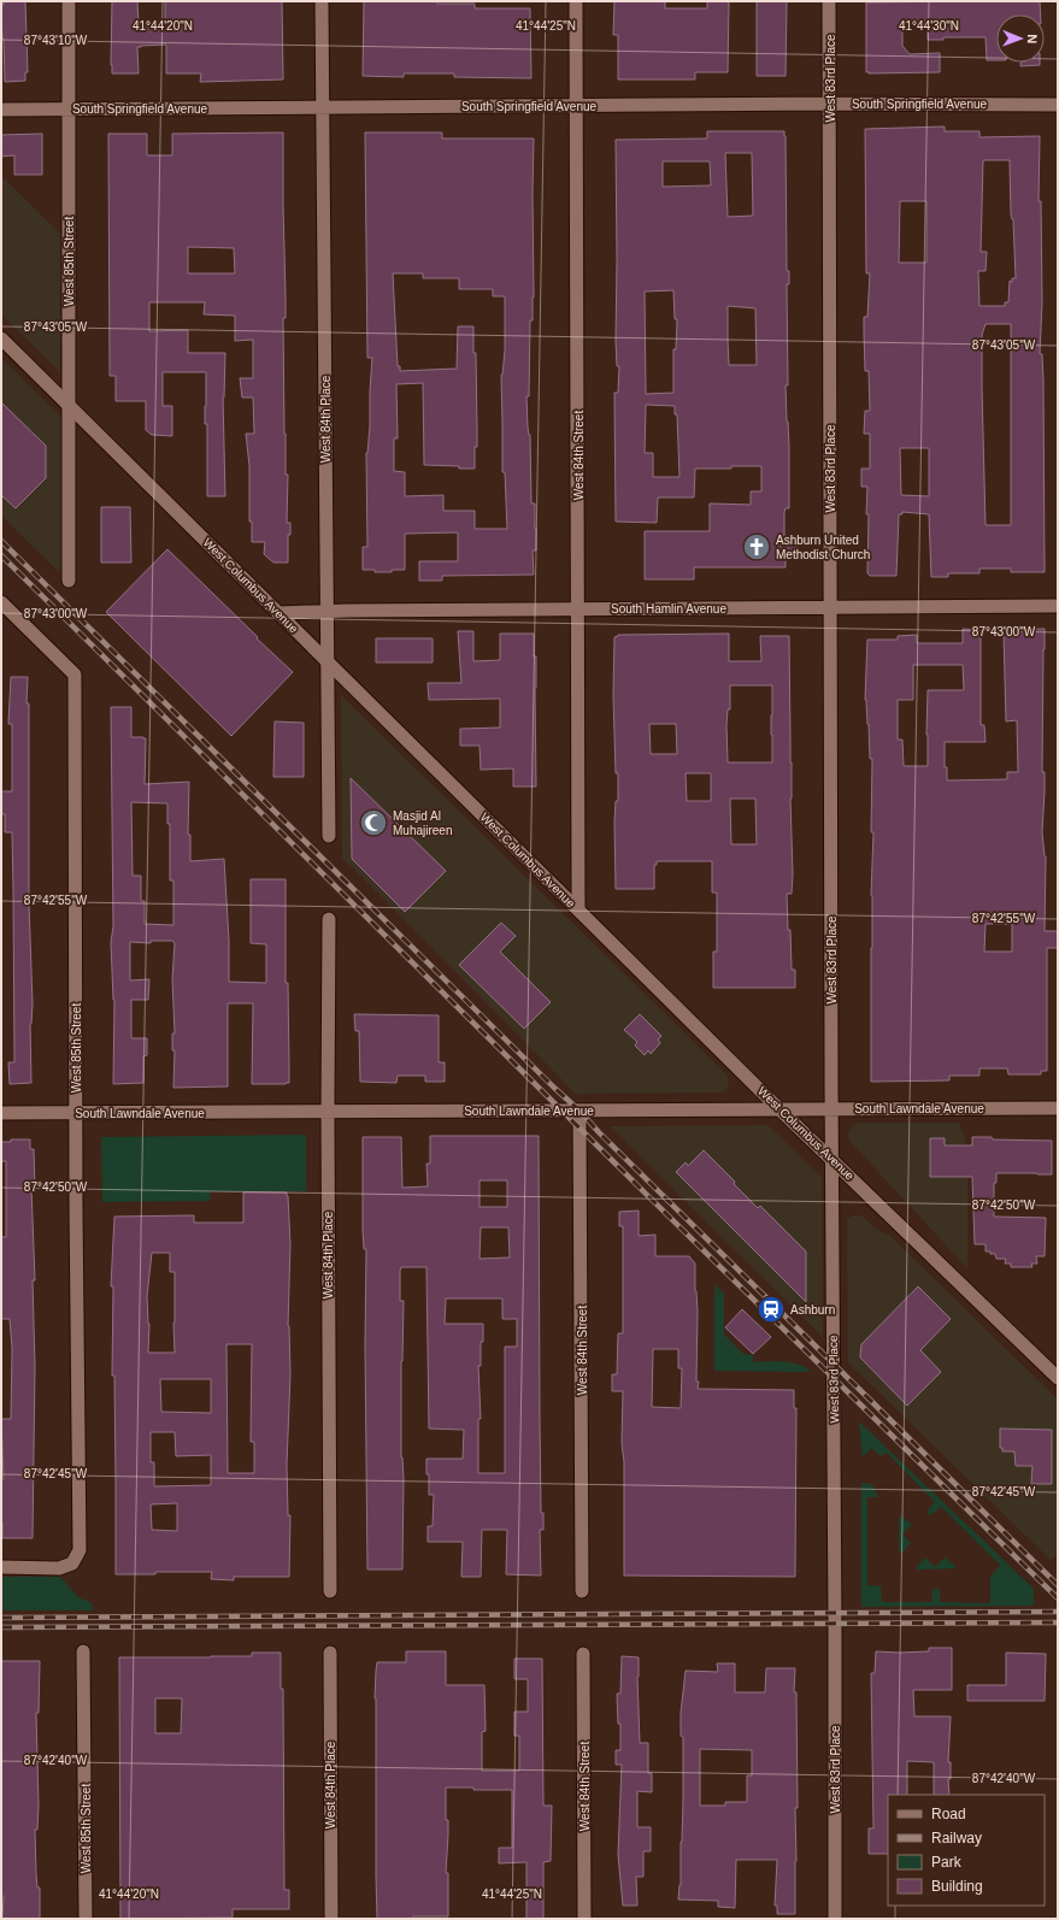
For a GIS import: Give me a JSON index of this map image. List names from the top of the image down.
{
  "streets": {
    "street": [
      "West 83rd Place",
      "South Springfield Avenue",
      "West 85th Street",
      "West 84th Place",
      "West 84th Street",
      "West Columbus Avenue",
      "South Hamlin Avenue",
      "South Lawndale Avenue"
    ]
  },
  "crossings": [
    ["West 83rd Place", "South Springfield Avenue"],
    ["West 83rd Place", "West Columbus Avenue"],
    ["West 83rd Place", "South Hamlin Avenue"],
    ["West 83rd Place", "South Lawndale Avenue"],
    ["South Springfield Avenue", "West 85th Street"],
    ["South Springfield Avenue", "West 84th Place"],
    ["South Springfield Avenue", "West 84th Street"],
    ["West 85th Street", "West Columbus Avenue"],
    ["West 85th Street", "South Lawndale Avenue"],
    ["West 84th Place", "West Columbus Avenue"],
    ["West 84th Place", "South Hamlin Avenue"],
    ["West 84th Place", "South Lawndale Avenue"],
    ["West 84th Street", "West Columbus Avenue"],
    ["West 84th Street", "South Hamlin Avenue"],
    ["West 84th Street", "South Lawndale Avenue"],
    ["West Columbus Avenue", "South Hamlin Avenue"],
    ["West Columbus Avenue", "South Lawndale Avenue"]
  ],
  "places": {
    "church": ["Ashburn United Methodist Church"],
    "mosque": ["Masjid Al Muhajireen"],
    "station": ["Ashburn"]
  },
  "legend": [
    "Road",
    "Railway",
    "Park",
    "Building"
  ],
  "north": "right",
  "coordinates": [
    "41°44'20\"N",
    "41°44'25\"N",
    "41°44'30\"N",
    "87°43'10\"W",
    "87°43'05\"W",
    "87°43'00\"W",
    "87°42'55\"W",
    "87°42'50\"W",
    "87°42'45\"W",
    "87°42'40\"W"
  ]
}
